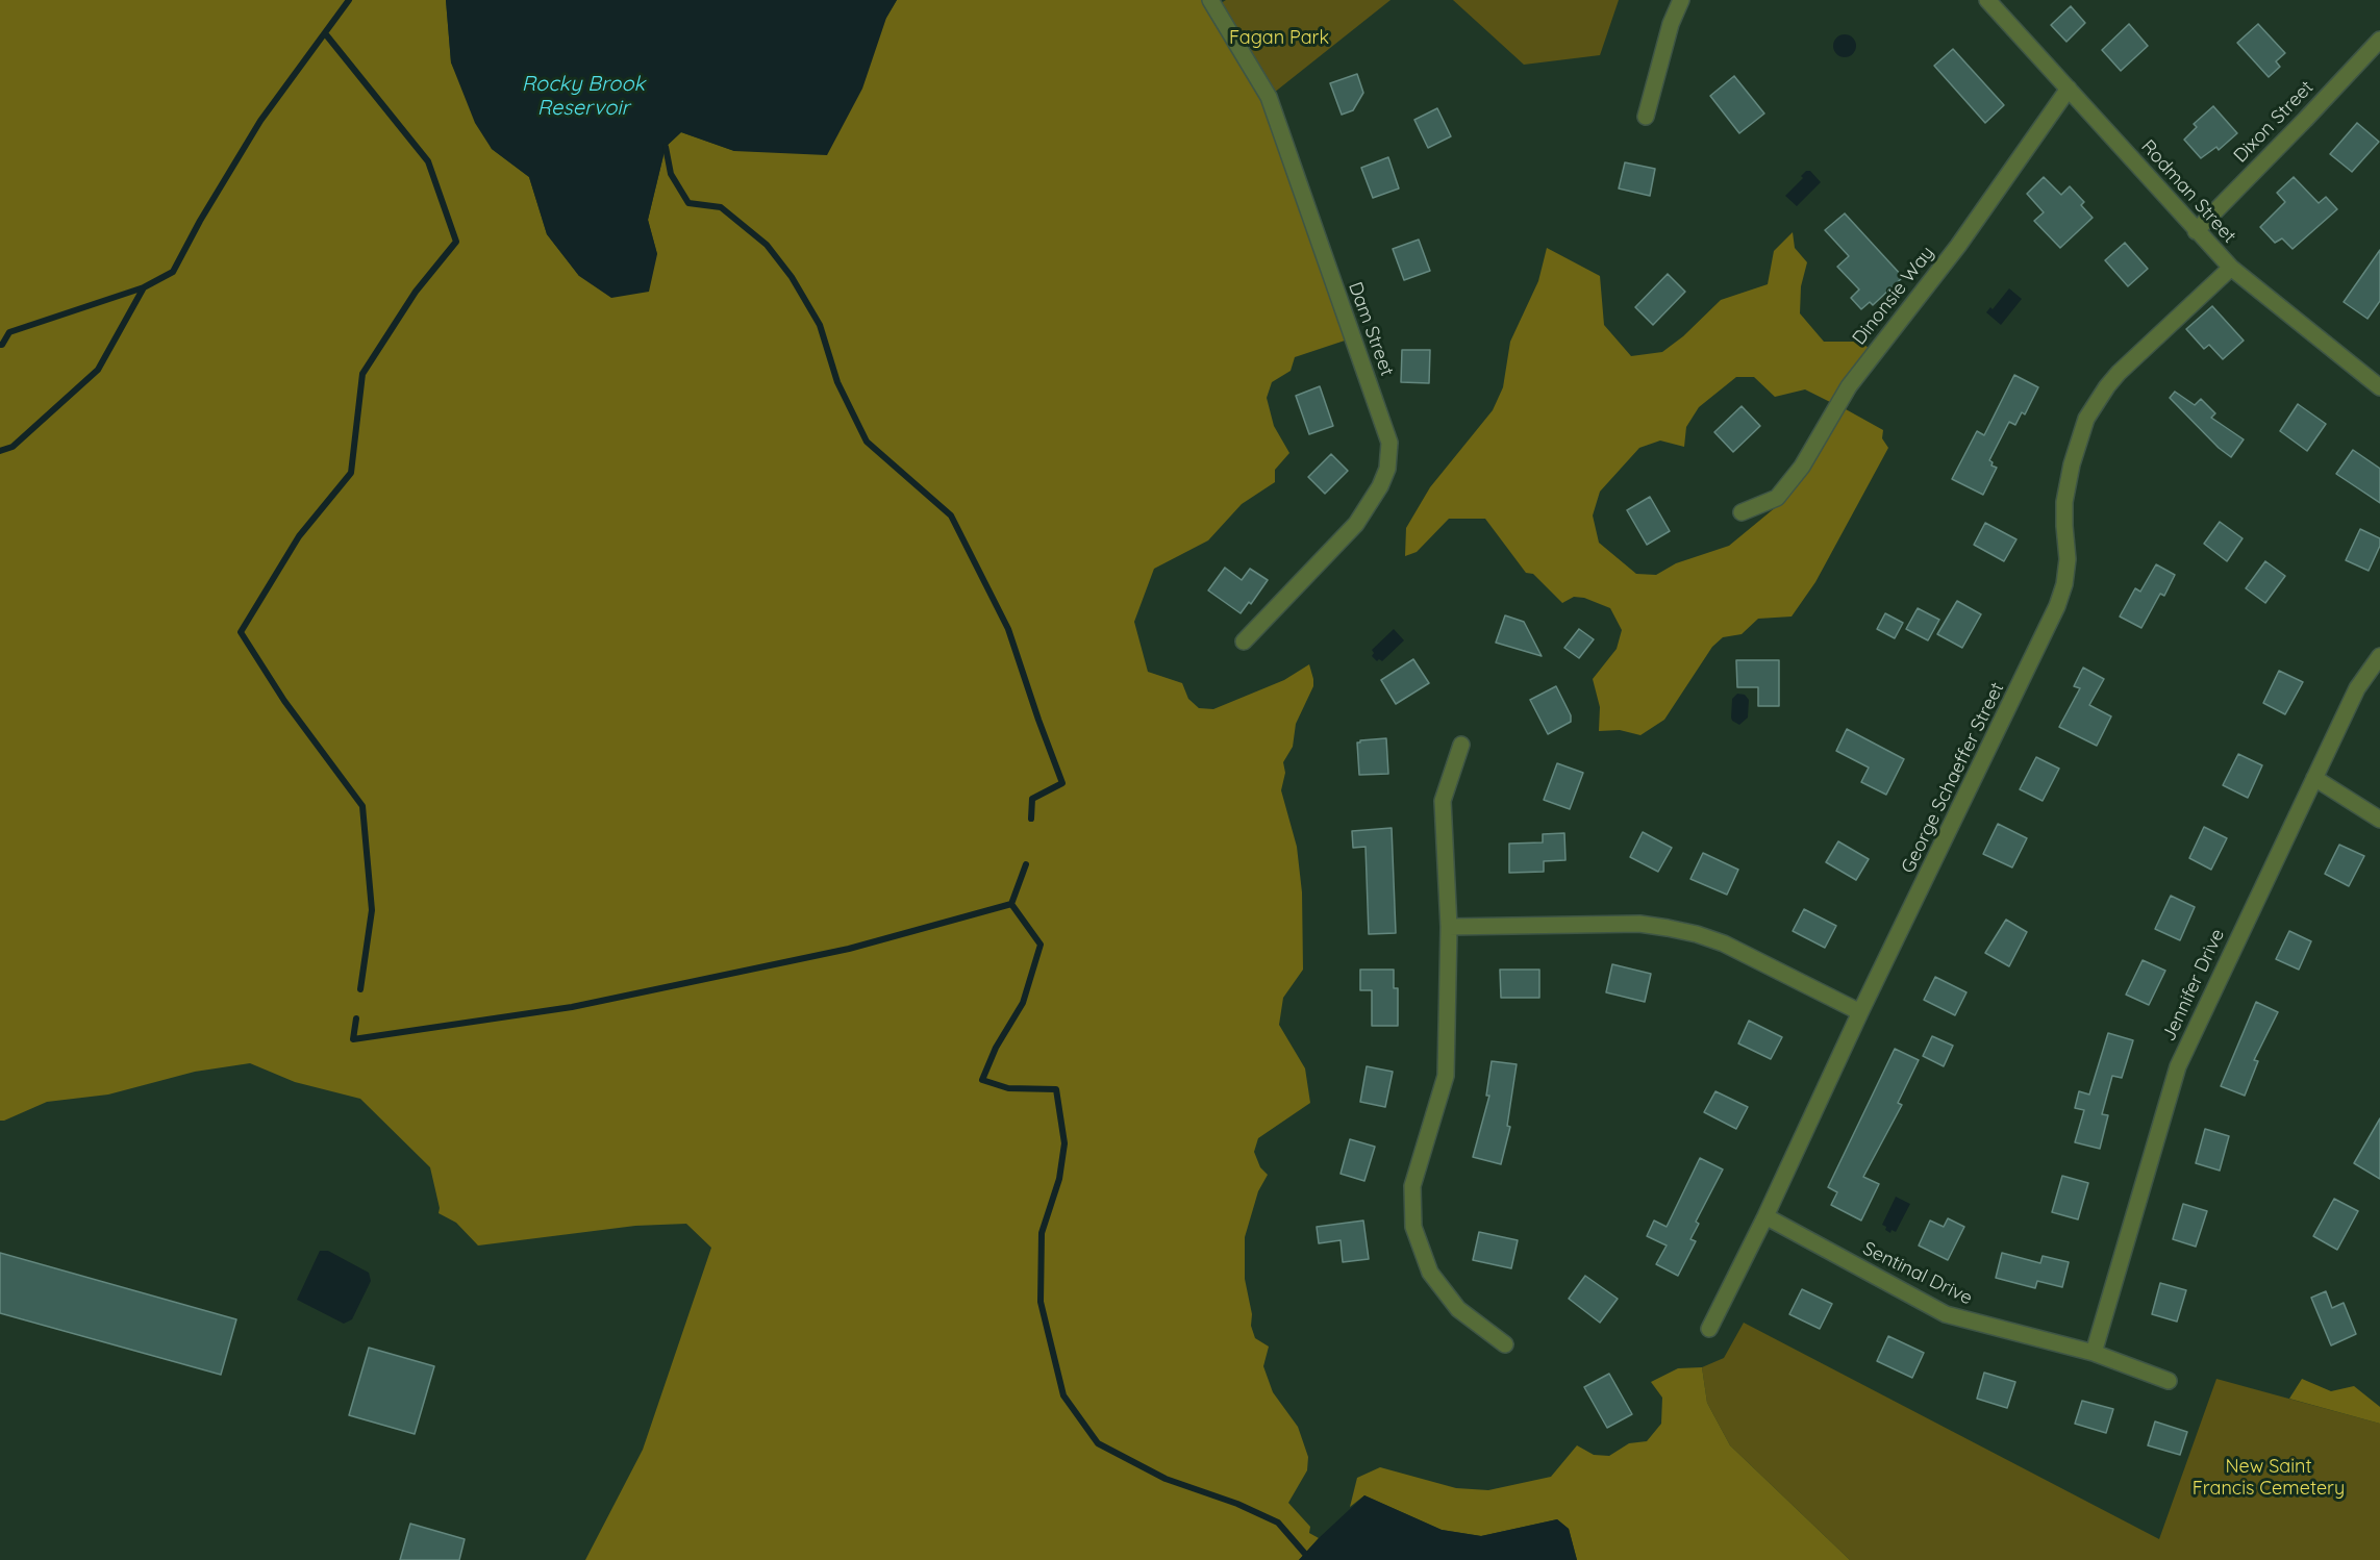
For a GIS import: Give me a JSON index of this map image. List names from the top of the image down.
{
  "streets": {
    "street": [
      "Dixon Street",
      "Rodman Street",
      "Dinonsie Way",
      "Dam Street",
      "George Schaeffer Street",
      "Jennifer Drive",
      "Sentinal Drive"
    ]
  },
  "crossings": [
    ["Dixon Street", "Rodman Street"],
    ["Rodman Street", "Dinonsie Way"],
    ["Rodman Street", "George Schaeffer Street"],
    ["George Schaeffer Street", "Sentinal Drive"],
    ["Jennifer Drive", "Sentinal Drive"]
  ],
  "water": ["Rocky Brook Reservoir"],
  "parks": ["Fagan Park", "New Saint Francis Cemetery"]
}
